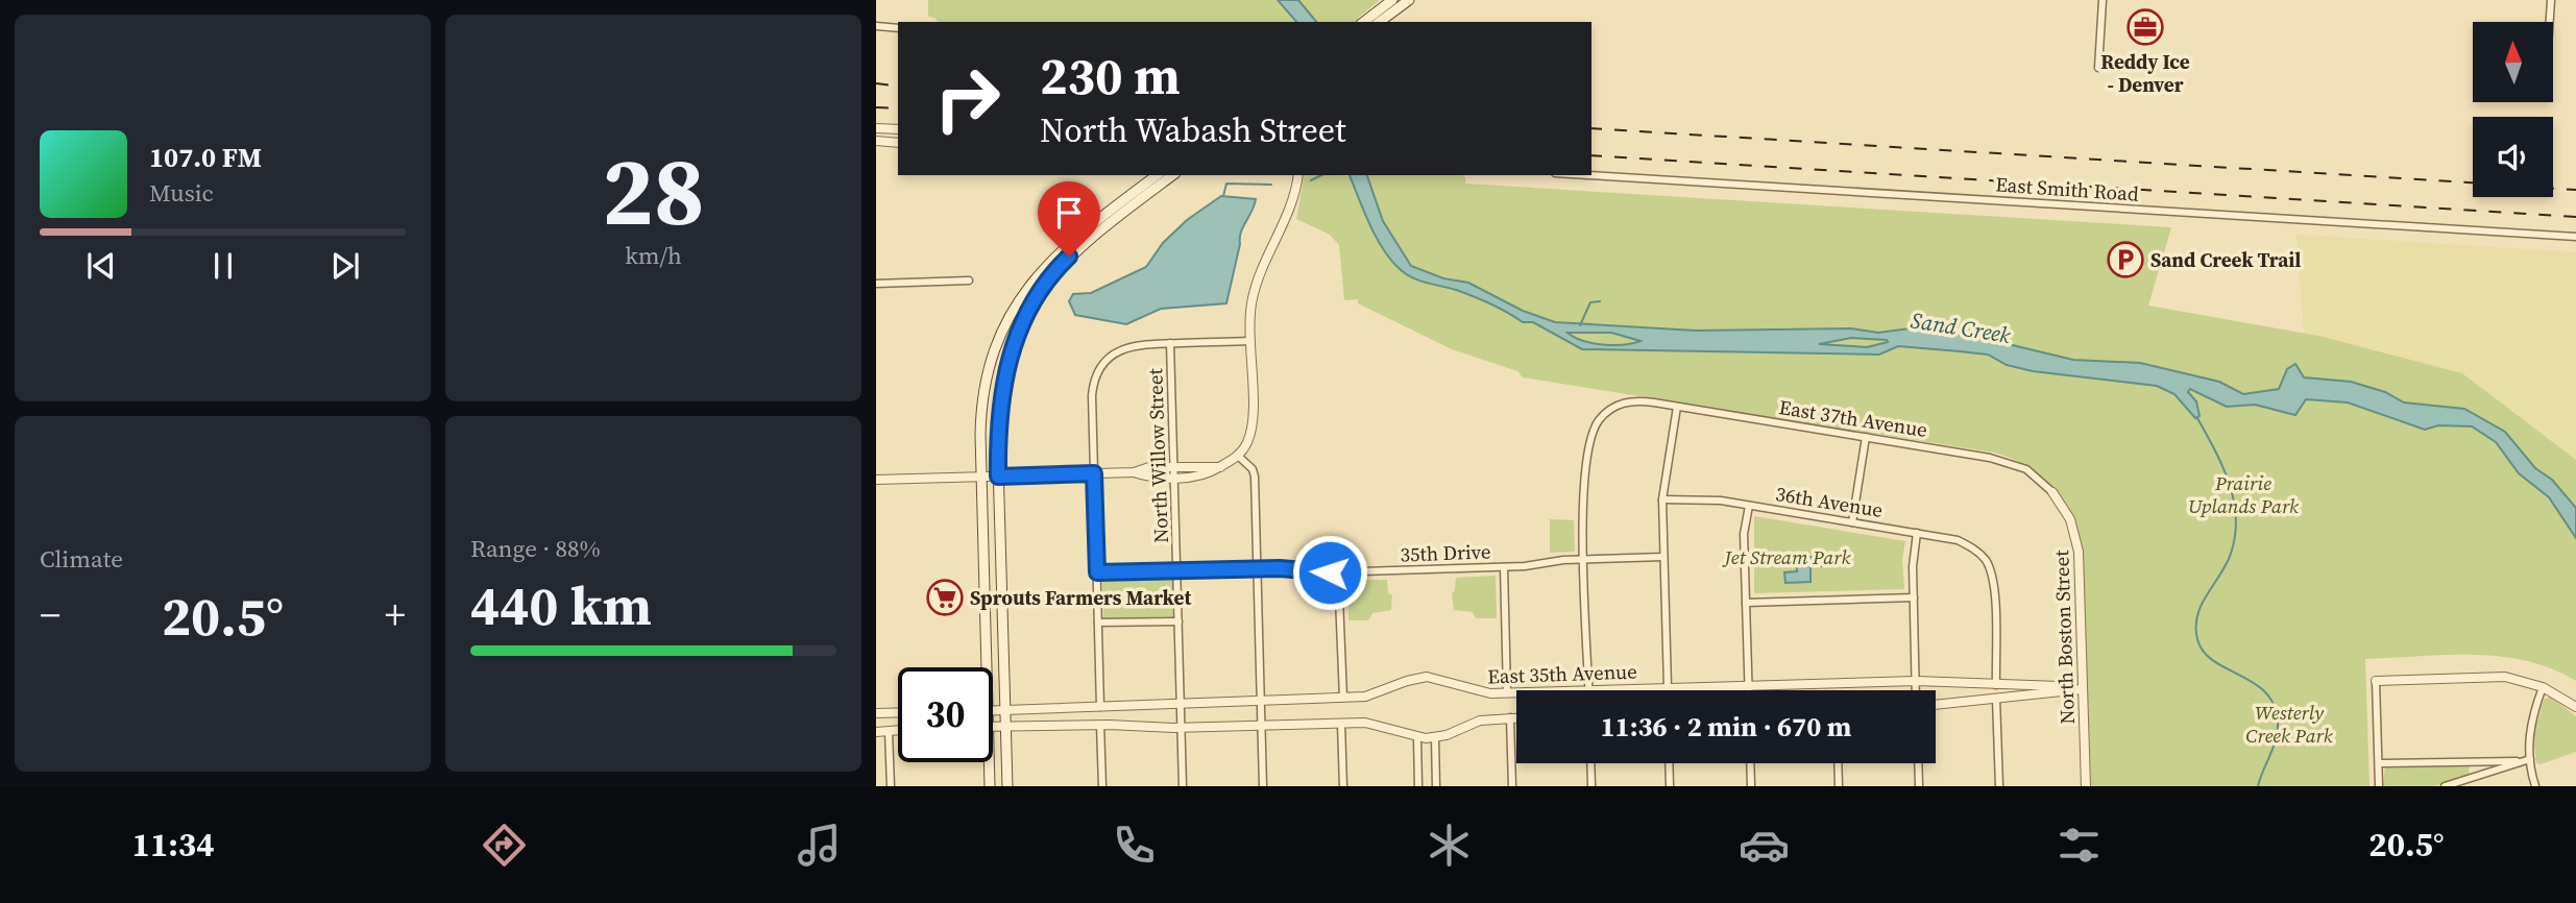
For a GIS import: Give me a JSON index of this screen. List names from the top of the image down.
{
  "streets": {
    "street": [
      "East Smith Road",
      "East 37th Avenue",
      "North Willow Street",
      "36th Avenue",
      "35th Drive",
      "North Boston Street",
      "East 35th Avenue"
    ]
  },
  "crossings": [
    ["East 37th Avenue", "35th Drive"],
    ["East 37th Avenue", "North Boston Street"],
    ["North Willow Street", "35th Drive"],
    ["North Willow Street", "East 35th Avenue"],
    ["36th Avenue", "East 35th Avenue"],
    ["North Boston Street", "East 35th Avenue"]
  ],
  "water": ["Sand Creek"],
  "parks": ["Prairie Uplands Park", "Jet Stream Park", "Westerly Creek Park"],
  "places": {
    "office": ["Reddy Ice - Denver"],
    "parking": ["Sand Creek Trail"],
    "supermarket": ["Sprouts Farmers Market"]
  },
  "north": "top",
  "page": {
    "tile": [
      ["28", "km/h"],
      "Climate",
      ["Range · 88%", "440 km"]
    ],
    "turn": ["230 m", "North Wabash Street"],
    "song": ["107.0 FM", "Music"],
    "heat": ["−", "20.5°", "+"],
    "limit": "30",
    "trip": "11:36 · 2 min · 670 m",
    "tabs": ["11:34", "20.5°"]
  }
}
